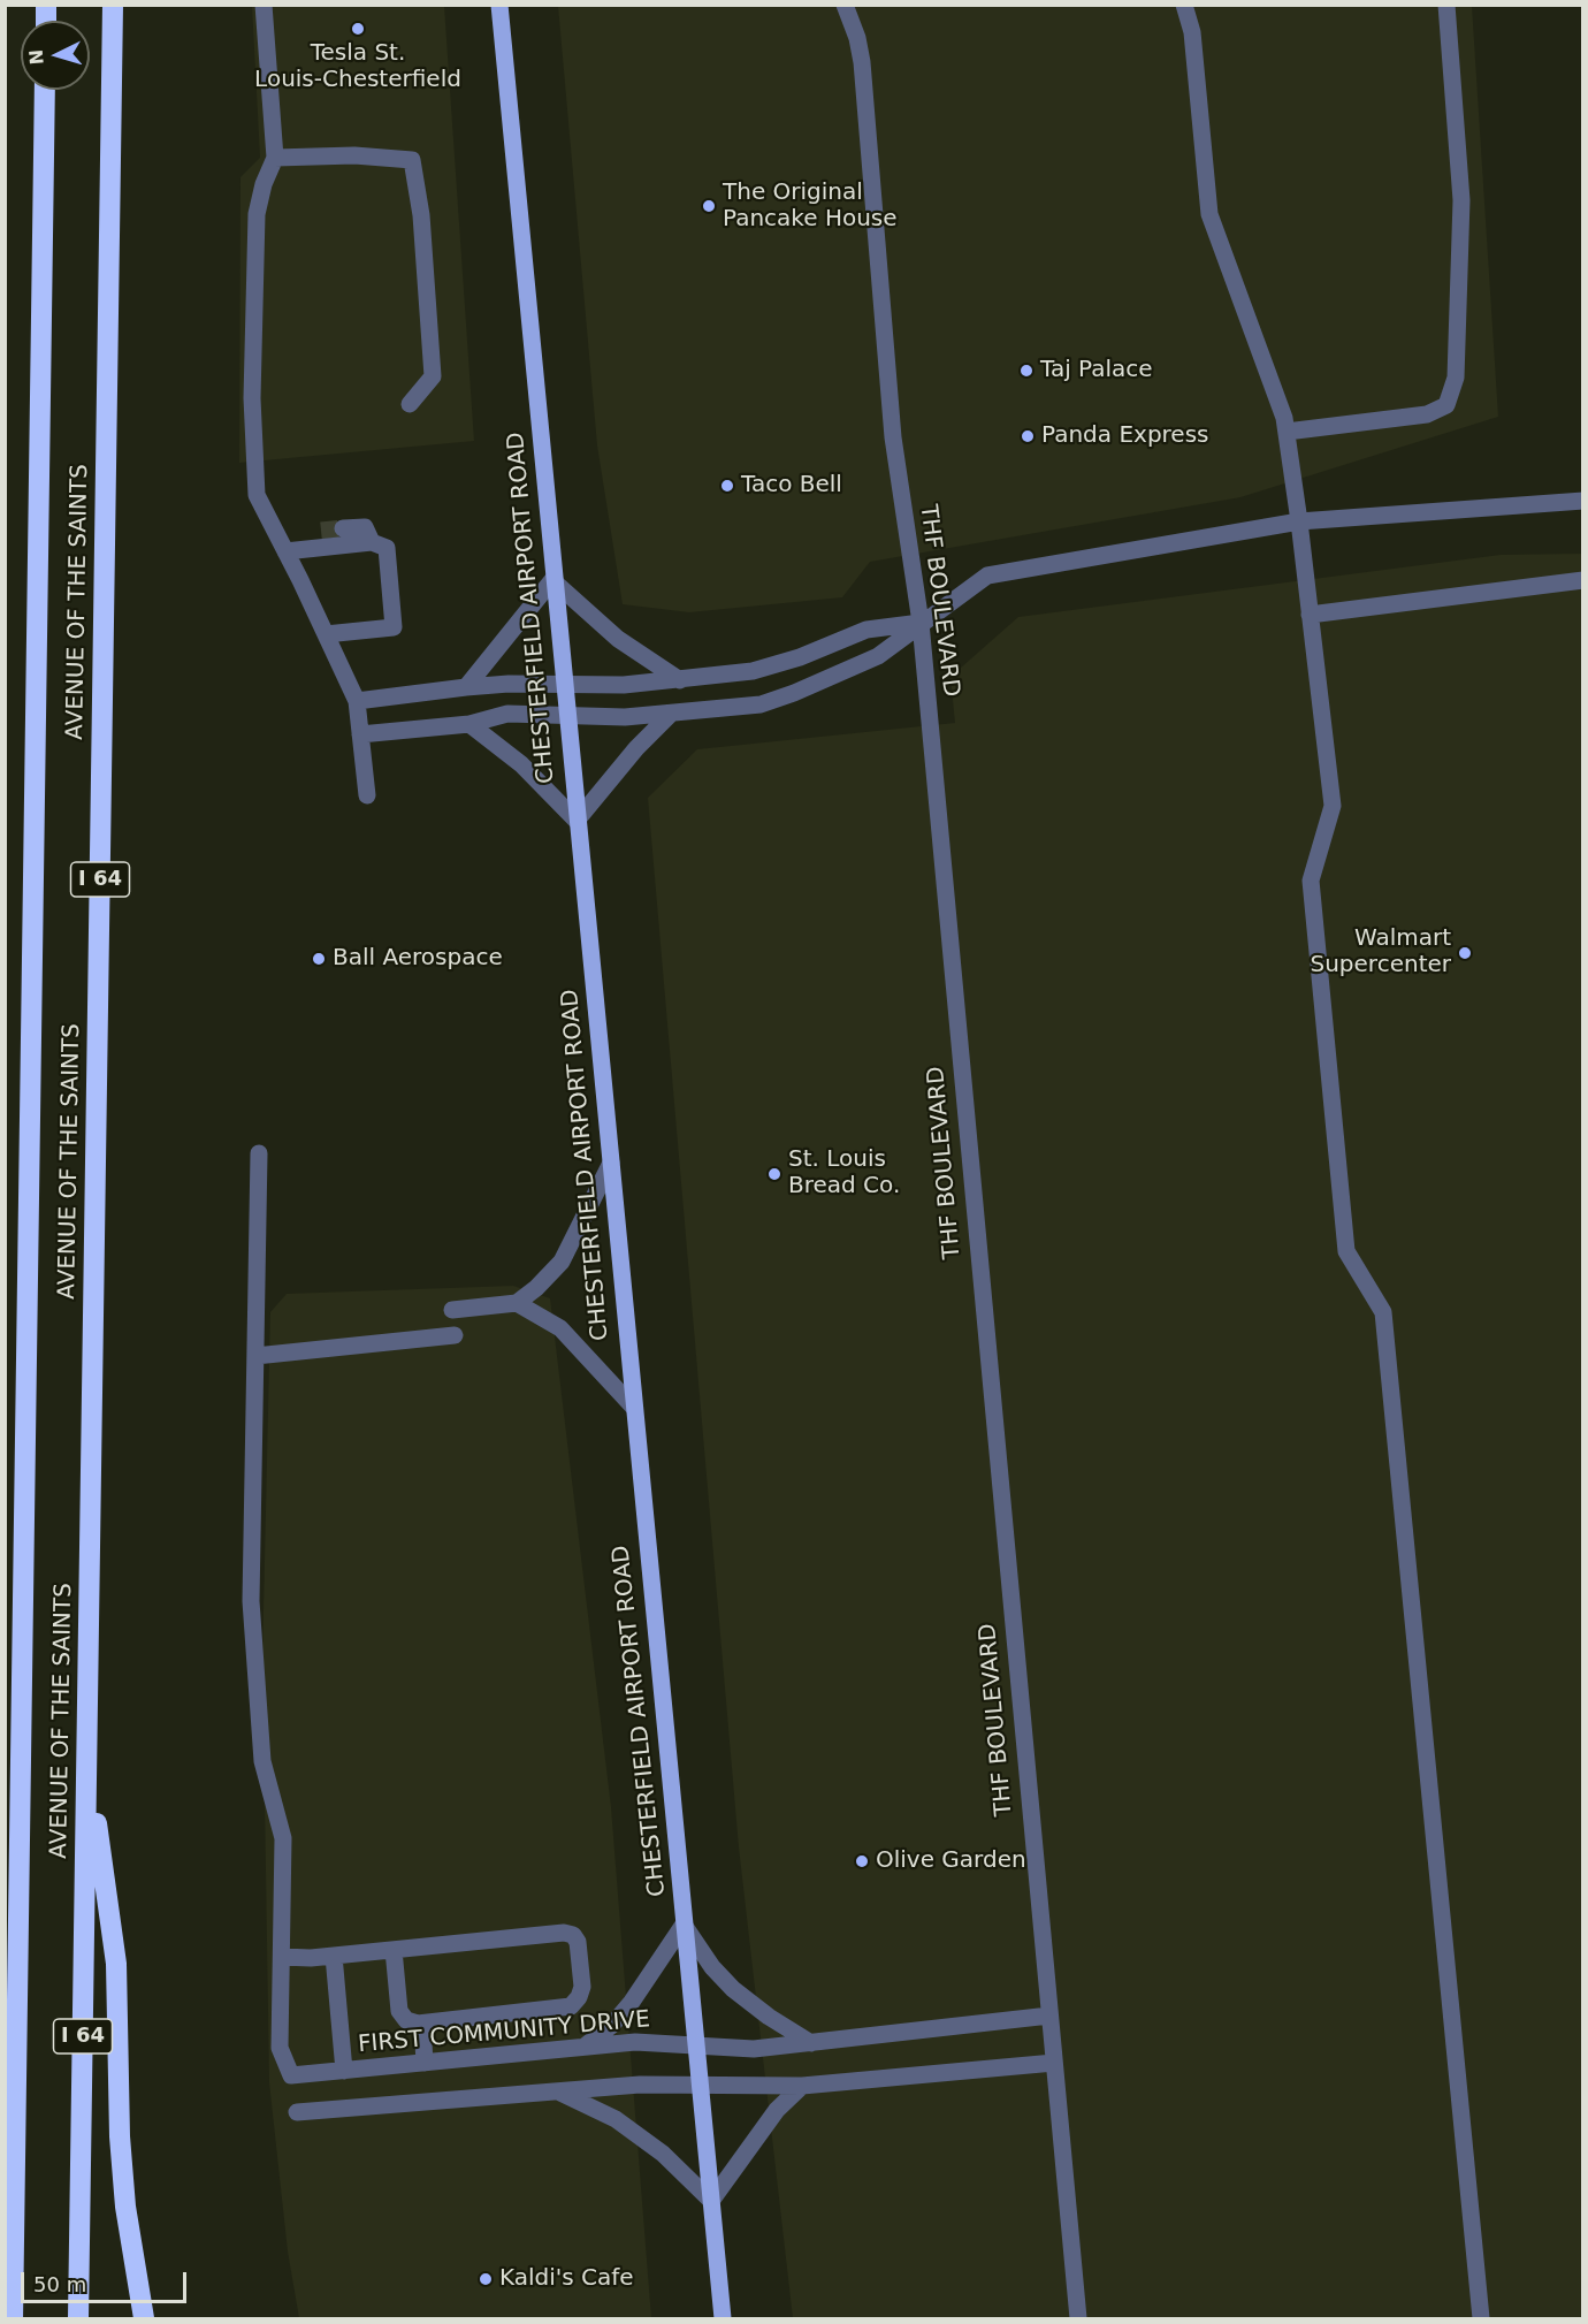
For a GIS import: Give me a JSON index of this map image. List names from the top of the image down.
{
  "streets": {
    "highway": ["AVENUE OF THE SAINTS", "I 64"],
    "main road": ["CHESTERFIELD AIRPORT ROAD"],
    "street": ["THF BOULEVARD", "FIRST COMMUNITY DRIVE"]
  },
  "crossings": [
    ["THF BOULEVARD", "FIRST COMMUNITY DRIVE"],
    ["CHESTERFIELD AIRPORT ROAD", "FIRST COMMUNITY DRIVE"]
  ],
  "places": [
    "Tesla St. Louis-Chesterfield",
    "The Original Pancake House",
    "Taj Palace",
    "Panda Express",
    "Taco Bell",
    "Walmart Supercenter",
    "Ball Aerospace",
    "St. Louis Bread Co.",
    "Olive Garden",
    "Kaldi's Cafe"
  ],
  "scale_bar": "50 m",
  "north": "left"
}
